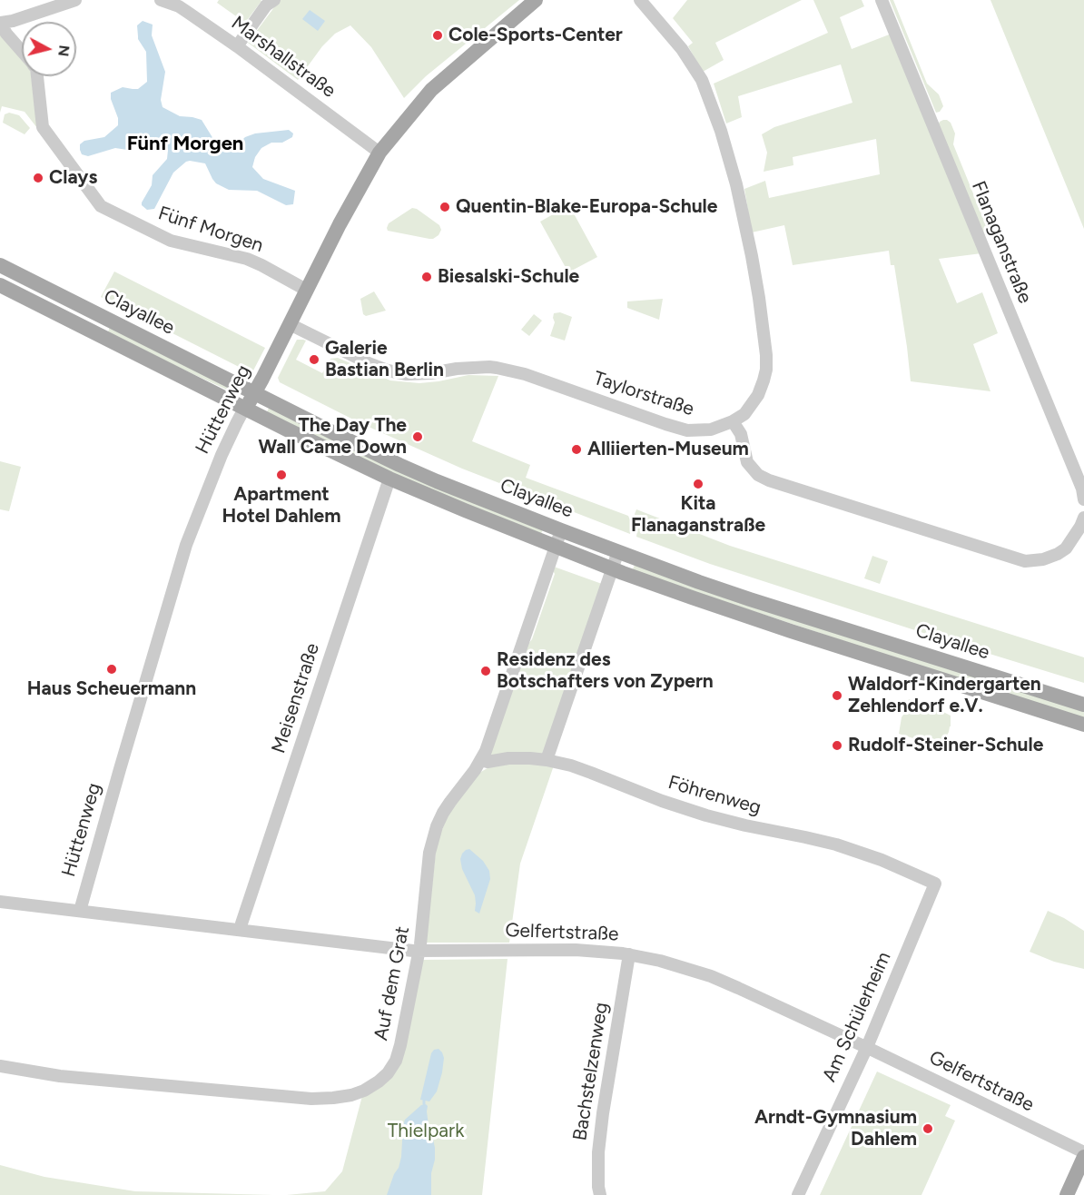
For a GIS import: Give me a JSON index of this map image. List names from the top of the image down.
{
  "streets": {
    "main road": ["Clayallee", "Hüttenweg"],
    "street": [
      "Marshallstraße",
      "Fünf Morgen",
      "Flanaganstraße",
      "Taylorstraße",
      "Meisenstraße",
      "Föhrenweg",
      "Gelfertstraße",
      "Auf dem Grat",
      "Am Schülerheim",
      "Bachstelzenweg"
    ]
  },
  "crossings": [
    ["Marshallstraße", "Hüttenweg"],
    ["Fünf Morgen", "Hüttenweg"],
    ["Clayallee", "Hüttenweg"],
    ["Clayallee", "Meisenstraße"],
    ["Clayallee", "Auf dem Grat"],
    ["Taylorstraße", "Hüttenweg"],
    ["Hüttenweg", "Gelfertstraße"],
    ["Meisenstraße", "Gelfertstraße"],
    ["Föhrenweg", "Auf dem Grat"],
    ["Föhrenweg", "Am Schülerheim"],
    ["Gelfertstraße", "Auf dem Grat"],
    ["Gelfertstraße", "Am Schülerheim"],
    ["Gelfertstraße", "Bachstelzenweg"]
  ],
  "districts": ["Fünf Morgen"],
  "parks": ["Thielpark"],
  "places": [
    "Cole-Sports-Center",
    "Clays",
    "Quentin-Blake-Europa-Schule",
    "Biesalski-Schule",
    "Galerie Bastian Berlin",
    "The Day The Wall Came Down",
    "Alliierten-Museum",
    "Apartment Hotel Dahlem",
    "Kita Flanaganstraße",
    "Haus Scheuermann",
    "Residenz des Botschafters von Zypern",
    "Waldorf-Kindergarten Zehlendorf e.V.",
    "Rudolf-Steiner-Schule",
    "Arndt-Gymnasium Dahlem"
  ],
  "north": "right"
}
